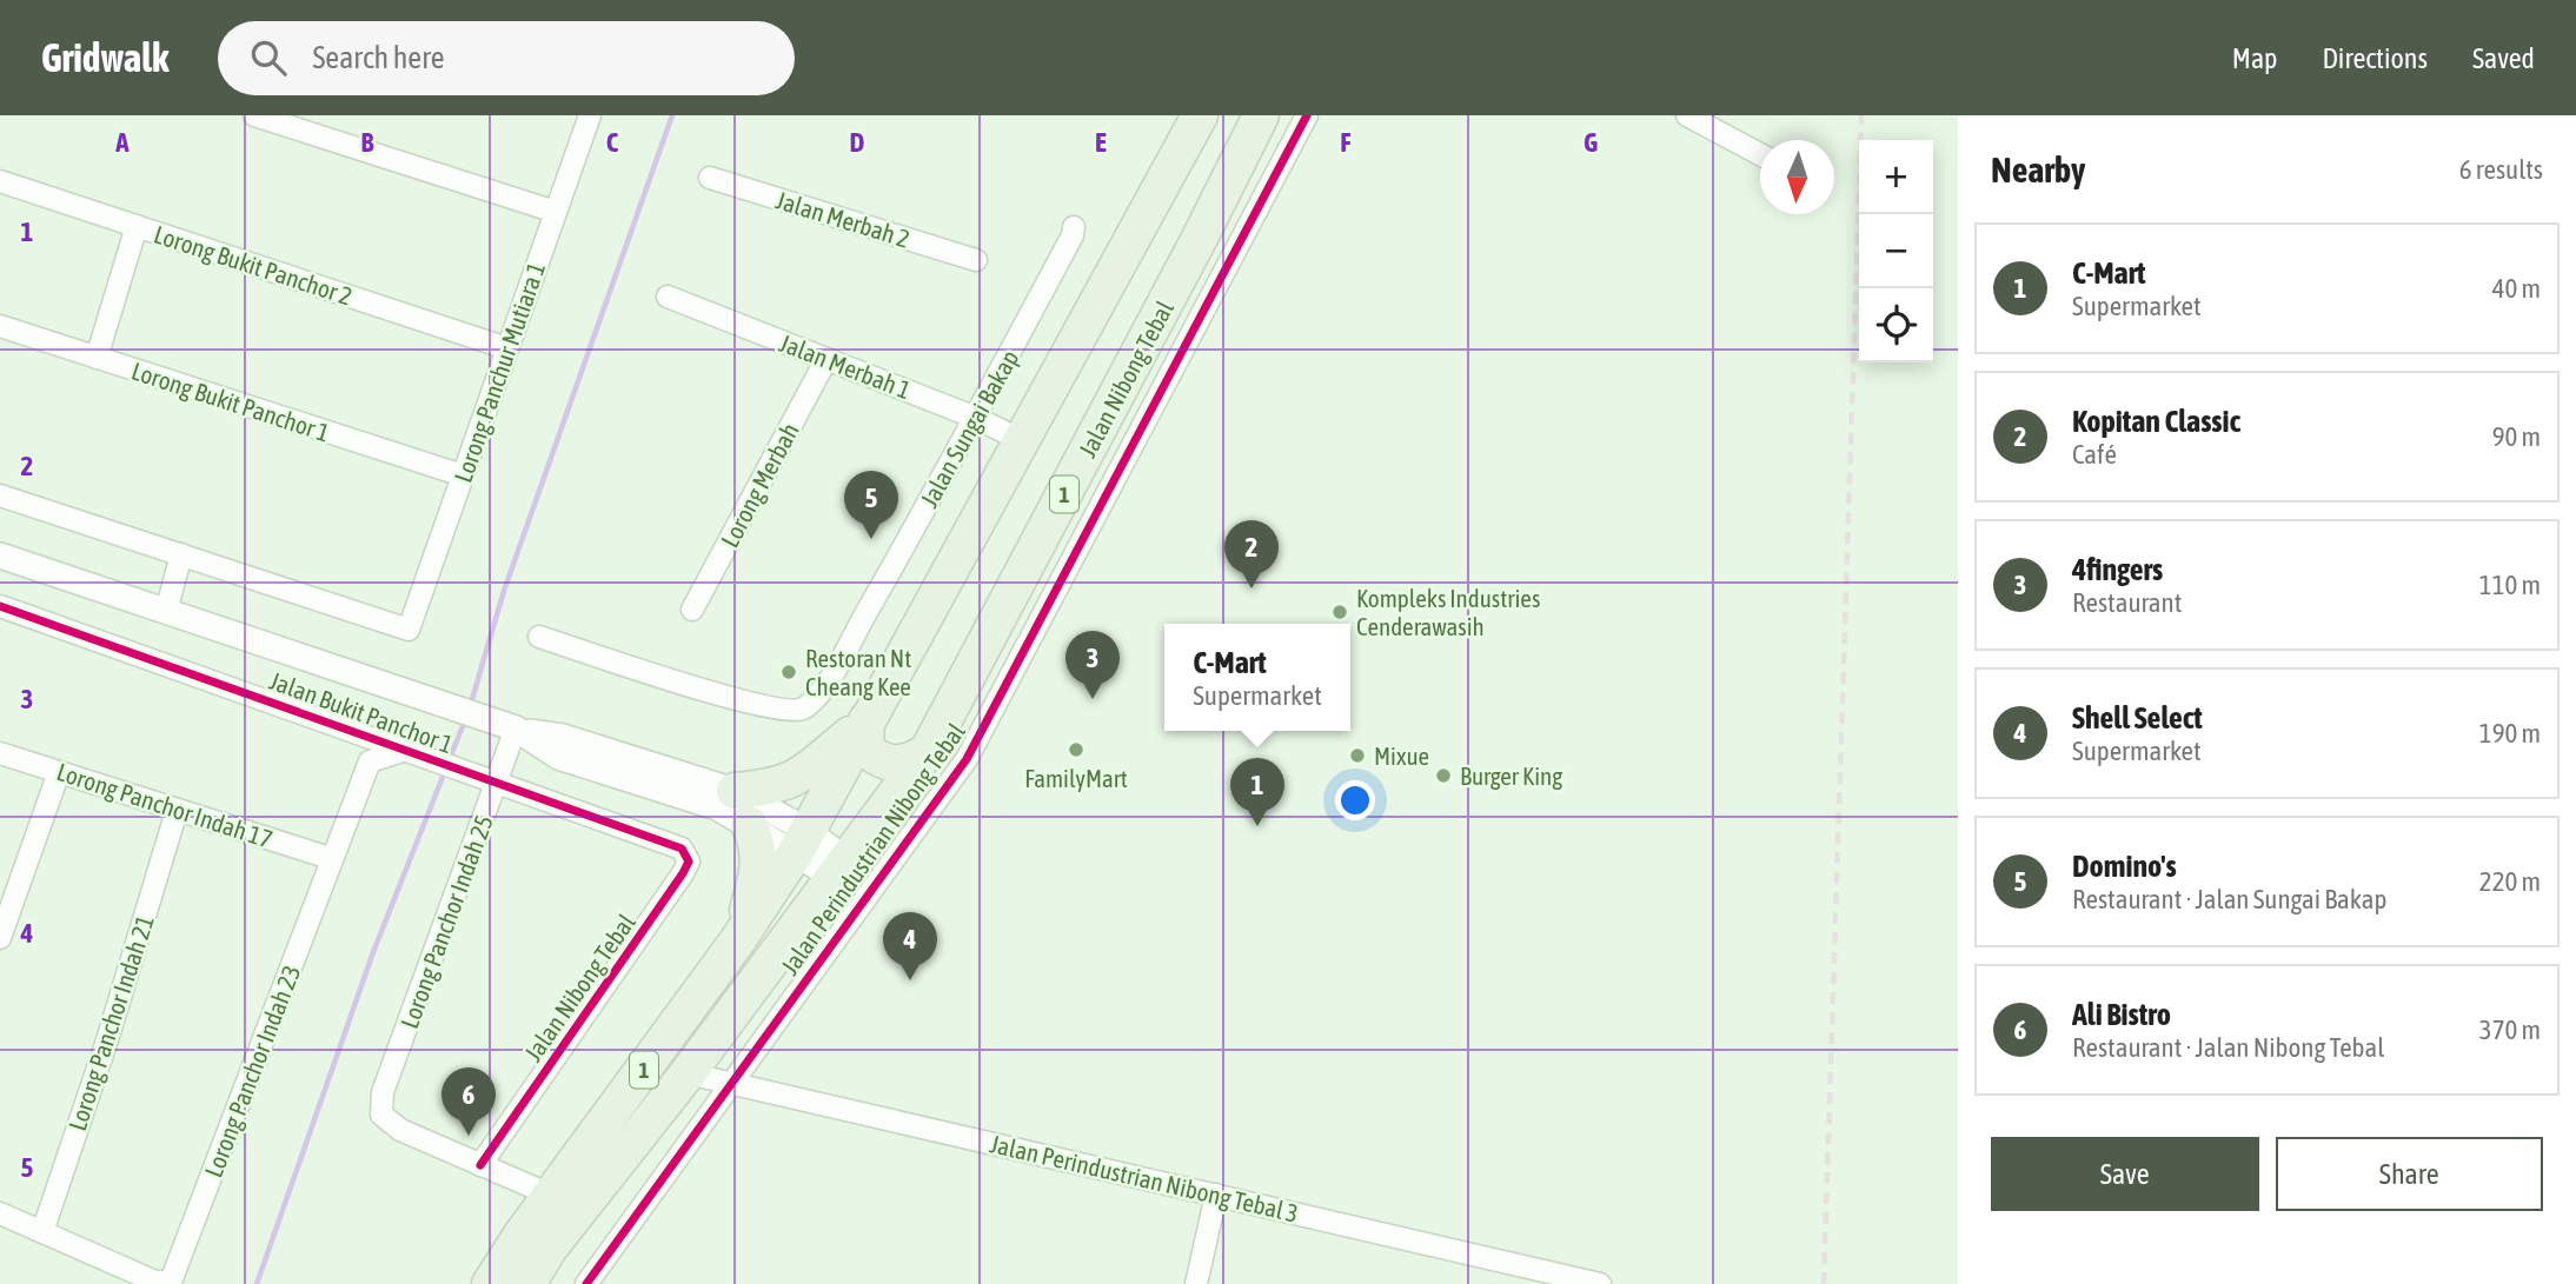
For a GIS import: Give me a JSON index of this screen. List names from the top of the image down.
{
  "streets": {
    "highway": ["Jalan Nibong Tebal", "1"],
    "street": [
      "Jalan Merbah 2",
      "Lorong Bukit Panchor 2",
      "Jalan Merbah 1",
      "Lorong Panchur Mutiara 1",
      "Lorong Bukit Panchor 1",
      "Jalan Sungai Bakap",
      "Lorong Merbah",
      "Jalan Bukit Panchor 1",
      "Lorong Panchor Indah 17",
      "Jalan Perindustrian Nibong Tebal",
      "Lorong Panchor Indah 25",
      "Lorong Panchor Indah 21",
      "Lorong Panchor Indah 23",
      "Jalan Perindustrian Nibong Tebal 3"
    ]
  },
  "crossings": [
    ["Lorong Bukit Panchor 2", "Lorong Panchur Mutiara 1"],
    ["Jalan Merbah 1", "Jalan Sungai Bakap"],
    ["Jalan Merbah 1", "Lorong Merbah"],
    ["Jalan Merbah 1", "1"],
    ["Lorong Panchur Mutiara 1", "Lorong Bukit Panchor 1"],
    ["Jalan Nibong Tebal", "Jalan Bukit Panchor 1"],
    ["Jalan Nibong Tebal", "Lorong Panchor Indah 25"],
    ["Jalan Nibong Tebal", "Jalan Perindustrian Nibong Tebal 3"],
    ["1", "Jalan Bukit Panchor 1"],
    ["Jalan Bukit Panchor 1", "Lorong Panchor Indah 25"],
    ["Jalan Bukit Panchor 1", "Lorong Panchor Indah 23"],
    ["Lorong Panchor Indah 17", "Lorong Panchor Indah 21"],
    ["Lorong Panchor Indah 17", "Lorong Panchor Indah 23"],
    ["Jalan Perindustrian Nibong Tebal", "Jalan Perindustrian Nibong Tebal 3"],
    ["Lorong Panchor Indah 21", "Lorong Panchor Indah 23"]
  ],
  "places": [
    "Kompleks Industries Cenderawasih",
    "Restoran Nt Cheang Kee",
    "FamilyMart",
    "Mixue",
    "Burger King"
  ],
  "north": "bottom",
  "page": {
    "header": "Gridwalk",
    "search": "Search here",
    "nav": ["Map", "Directions", "Saved"],
    "heading": ["Nearby", "6 results"],
    "map_buttons": ["+", "−"],
    "list": [
      {
        "mark": "1",
        "name": "C-Mart",
        "note": "Supermarket",
        "value": "40 m"
      },
      {
        "mark": "2",
        "name": "Kopitan Classic",
        "note": "Café",
        "value": "90 m"
      },
      {
        "mark": "3",
        "name": "4fingers",
        "note": "Restaurant",
        "value": "110 m"
      },
      {
        "mark": "4",
        "name": "Shell Select",
        "note": "Supermarket",
        "value": "190 m"
      },
      {
        "mark": "5",
        "name": "Domino's",
        "note": "Restaurant · Jalan Sungai Bakap",
        "value": "220 m"
      },
      {
        "mark": "6",
        "name": "Ali Bistro",
        "note": "Restaurant · Jalan Nibong Tebal",
        "value": "370 m"
      }
    ],
    "pins": [
      "5",
      "2",
      "3",
      "1",
      "4",
      "6"
    ],
    "popup": ["C-Mart", "Supermarket"],
    "buttons": ["Save", "Share"]
  },
  "grid": {
    "columns": [
      "A",
      "B",
      "C",
      "D",
      "E",
      "F",
      "G"
    ],
    "rows": [
      "1",
      "2",
      "3",
      "4",
      "5"
    ]
  }
}
